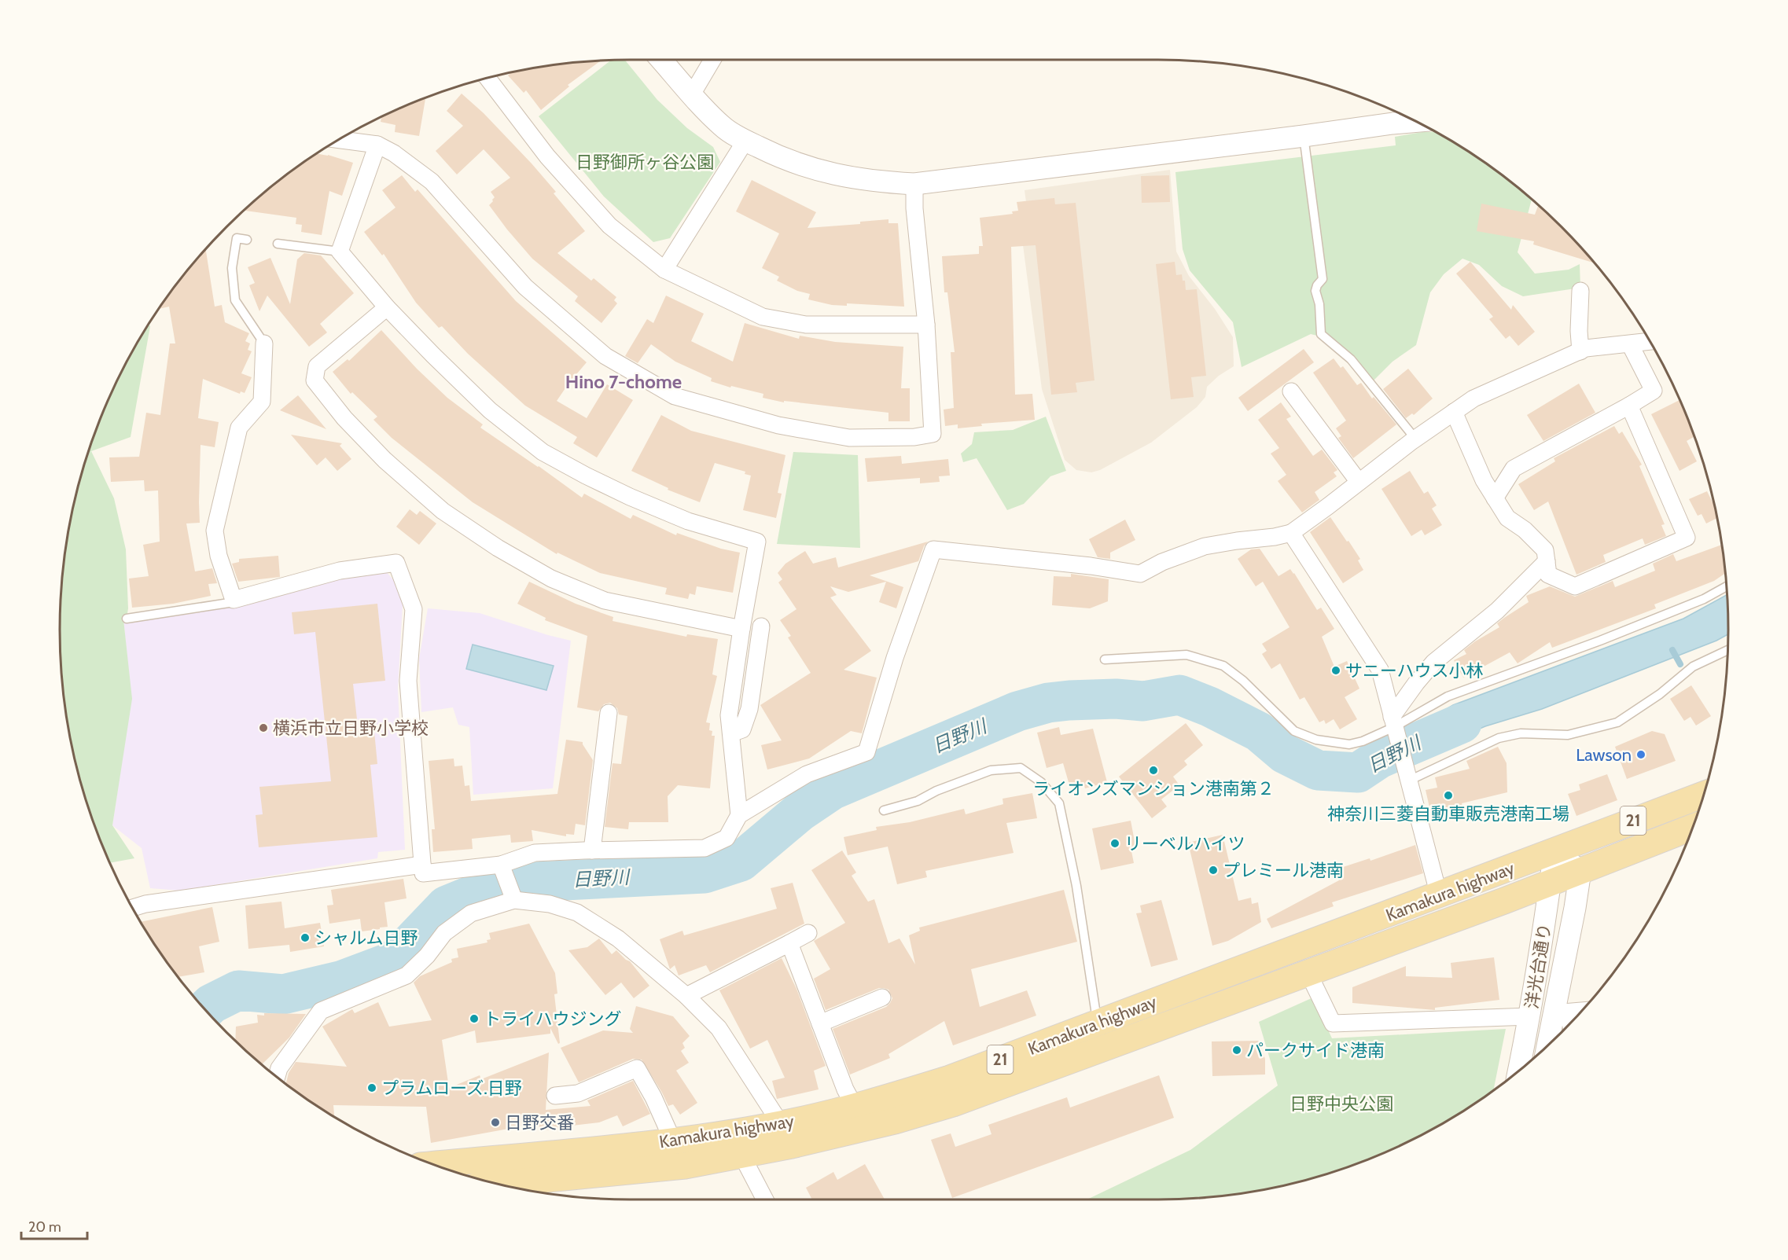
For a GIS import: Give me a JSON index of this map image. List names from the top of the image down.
{
  "streets": {
    "main road": ["21", "Kamakura highway"],
    "street": ["洋光台通り"]
  },
  "crossings": [
    ["Kamakura highway", "洋光台通り"]
  ],
  "districts": ["Hino 7-chome"],
  "water": ["日野川"],
  "parks": ["日野御所ヶ谷公園", "日野中央公園"],
  "places": [
    "サニーハウス小林",
    "横浜市立日野小学校",
    "Lawson",
    "ライオンズマンション港南第２",
    "神奈川三菱自動車販売港南工場",
    "リーベルハイツ",
    "プレミール港南",
    "シャルム日野",
    "トライハウジング",
    "パークサイド港南",
    "プラムローズ.日野",
    "日野交番"
  ],
  "scale_bar": "20 m"
}
